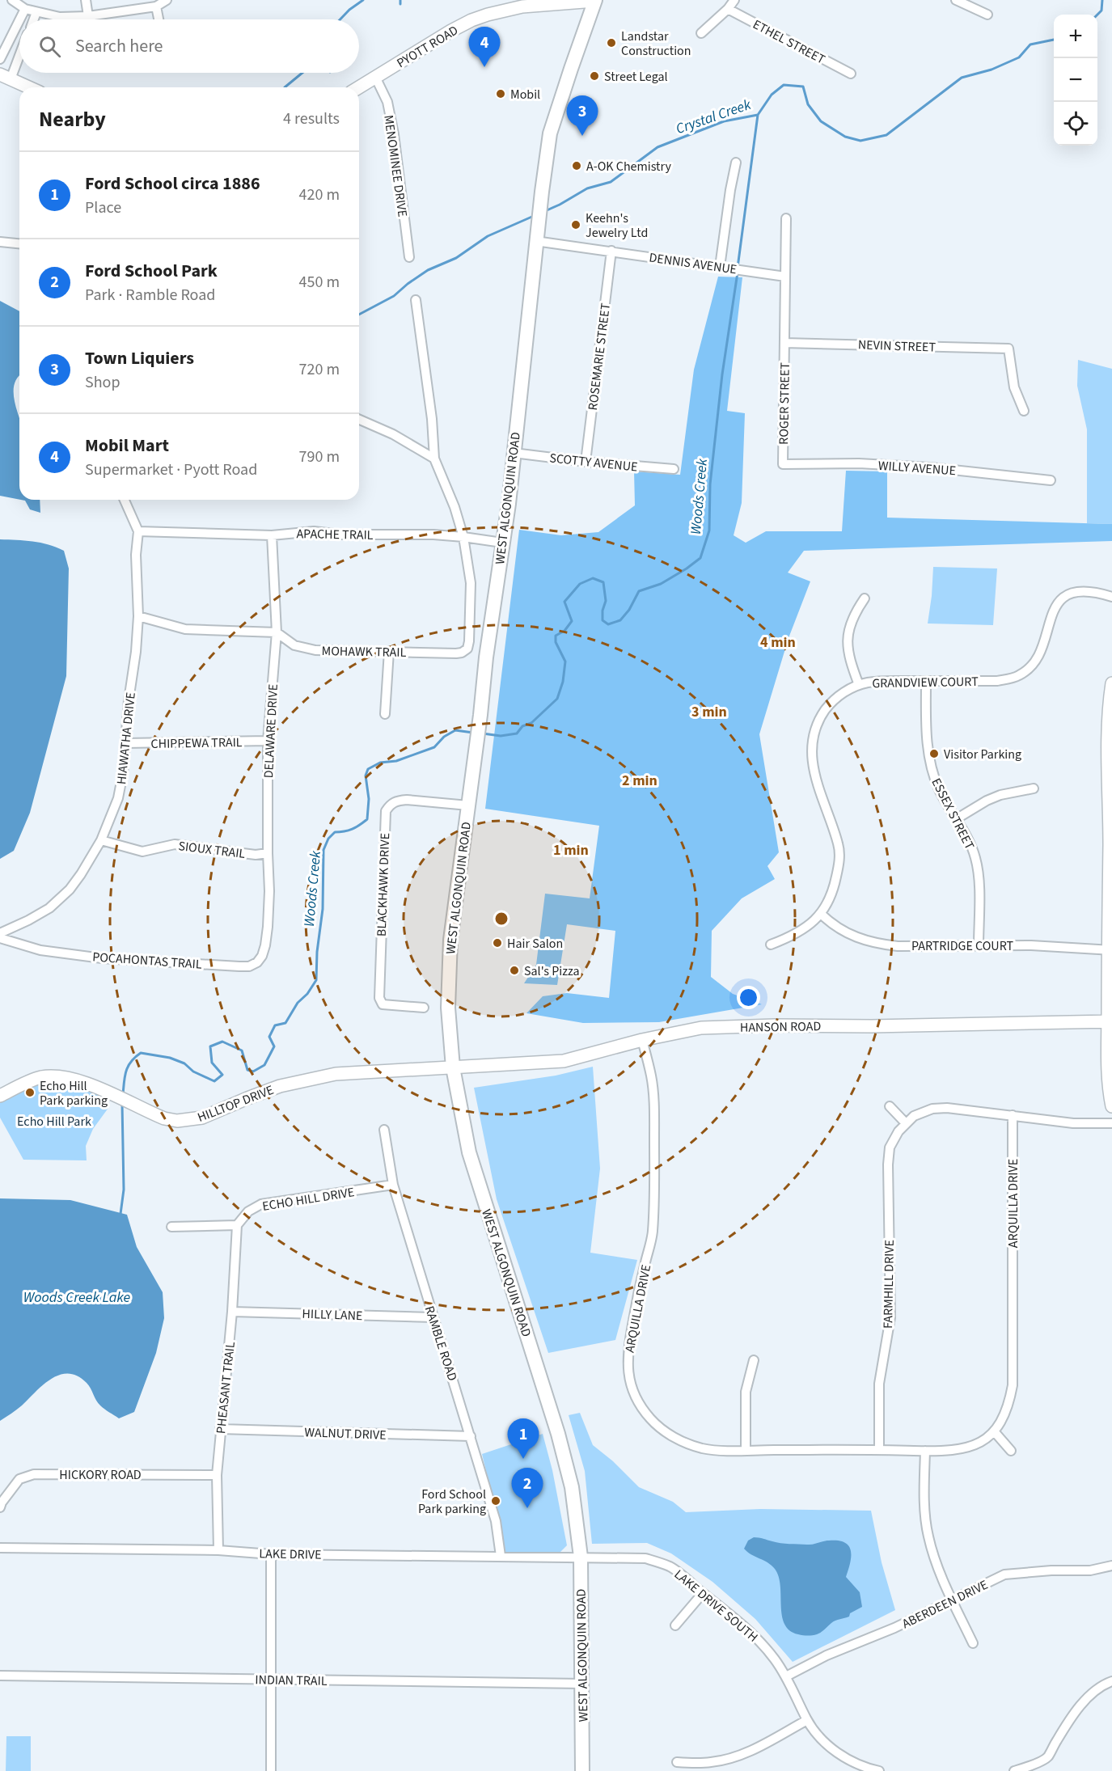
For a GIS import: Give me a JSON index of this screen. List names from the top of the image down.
{
  "streets": {
    "main road": ["WEST ALGONQUIN ROAD"],
    "street": [
      "ETHEL STREET",
      "PYOTT ROAD",
      "MENOMINEE DRIVE",
      "DENNIS AVENUE",
      "NEVIN STREET",
      "ROSEMARIE STREET",
      "ROGER STREET",
      "SCOTTY AVENUE",
      "WILLY AVENUE",
      "APACHE TRAIL",
      "MOHAWK TRAIL",
      "GRANDVIEW COURT",
      "DELAWARE DRIVE",
      "HIAWATHA DRIVE",
      "CHIPPEWA TRAIL",
      "ESSEX STREET",
      "SIOUX TRAIL",
      "BLACKHAWK DRIVE",
      "PARTRIDGE COURT",
      "POCAHONTAS TRAIL",
      "HANSON ROAD",
      "HILLTOP DRIVE",
      "ECHO HILL DRIVE",
      "ARQUILLA DRIVE",
      "FARMHILL DRIVE",
      "HILLY LANE",
      "RAMBLE ROAD",
      "PHEASANT TRAIL",
      "WALNUT DRIVE",
      "HICKORY ROAD",
      "LAKE DRIVE",
      "ABERDEEN DRIVE",
      "LAKE DRIVE SOUTH",
      "INDIAN TRAIL"
    ]
  },
  "crossings": [
    ["PYOTT ROAD", "MENOMINEE DRIVE"],
    ["PYOTT ROAD", "WEST ALGONQUIN ROAD"],
    ["DENNIS AVENUE", "ROSEMARIE STREET"],
    ["DENNIS AVENUE", "WEST ALGONQUIN ROAD"],
    ["NEVIN STREET", "ROGER STREET"],
    ["ROSEMARIE STREET", "SCOTTY AVENUE"],
    ["ROGER STREET", "WILLY AVENUE"],
    ["SCOTTY AVENUE", "WEST ALGONQUIN ROAD"],
    ["WEST ALGONQUIN ROAD", "APACHE TRAIL"],
    ["WEST ALGONQUIN ROAD", "BLACKHAWK DRIVE"],
    ["WEST ALGONQUIN ROAD", "HANSON ROAD"],
    ["WEST ALGONQUIN ROAD", "HILLTOP DRIVE"],
    ["WEST ALGONQUIN ROAD", "LAKE DRIVE"],
    ["WEST ALGONQUIN ROAD", "LAKE DRIVE SOUTH"],
    ["WEST ALGONQUIN ROAD", "INDIAN TRAIL"],
    ["APACHE TRAIL", "MOHAWK TRAIL"],
    ["APACHE TRAIL", "DELAWARE DRIVE"],
    ["APACHE TRAIL", "HIAWATHA DRIVE"],
    ["MOHAWK TRAIL", "DELAWARE DRIVE"],
    ["GRANDVIEW COURT", "ESSEX STREET"],
    ["GRANDVIEW COURT", "PARTRIDGE COURT"],
    ["DELAWARE DRIVE", "CHIPPEWA TRAIL"],
    ["DELAWARE DRIVE", "SIOUX TRAIL"],
    ["DELAWARE DRIVE", "POCAHONTAS TRAIL"],
    ["HIAWATHA DRIVE", "CHIPPEWA TRAIL"],
    ["HIAWATHA DRIVE", "SIOUX TRAIL"],
    ["ESSEX STREET", "PARTRIDGE COURT"],
    ["HANSON ROAD", "HILLTOP DRIVE"],
    ["HANSON ROAD", "ARQUILLA DRIVE"],
    ["ECHO HILL DRIVE", "RAMBLE ROAD"],
    ["ECHO HILL DRIVE", "PHEASANT TRAIL"],
    ["ARQUILLA DRIVE", "FARMHILL DRIVE"],
    ["HILLY LANE", "RAMBLE ROAD"],
    ["HILLY LANE", "PHEASANT TRAIL"],
    ["RAMBLE ROAD", "WALNUT DRIVE"],
    ["RAMBLE ROAD", "LAKE DRIVE"],
    ["PHEASANT TRAIL", "WALNUT DRIVE"],
    ["PHEASANT TRAIL", "HICKORY ROAD"],
    ["PHEASANT TRAIL", "LAKE DRIVE"],
    ["LAKE DRIVE", "LAKE DRIVE SOUTH"],
    ["ABERDEEN DRIVE", "LAKE DRIVE SOUTH"]
  ],
  "water": ["Crystal Creek", "Woods Creek", "Woods Creek Lake"],
  "parks": ["Echo Hill Park"],
  "places": [
    "Landstar Construction",
    "Street Legal",
    "Mobil",
    "A-OK Chemistry",
    "Keehn's Jewelry Ltd",
    "Visitor Parking",
    "Hair Salon",
    "Sal's Pizza",
    "Echo Hill Park parking",
    "Ford School Park parking"
  ],
  "page": {
    "map_buttons": ["+", "−"],
    "search": "Search here",
    "pins": [
      "4",
      "3",
      "1",
      "2"
    ],
    "heading": ["Nearby", "4 results"],
    "list": [
      {
        "mark": "1",
        "name": "Ford School circa 1886",
        "note": "Place",
        "value": "420 m"
      },
      {
        "mark": "2",
        "name": "Ford School Park",
        "note": "Park · Ramble Road",
        "value": "450 m"
      },
      {
        "mark": "3",
        "name": "Town Liquiers",
        "note": "Shop",
        "value": "720 m"
      },
      {
        "mark": "4",
        "name": "Mobil Mart",
        "note": "Supermarket · Pyott Road",
        "value": "790 m"
      }
    ]
  },
  "rings": [
    "4 min",
    "3 min",
    "2 min",
    "1 min"
  ]
}
